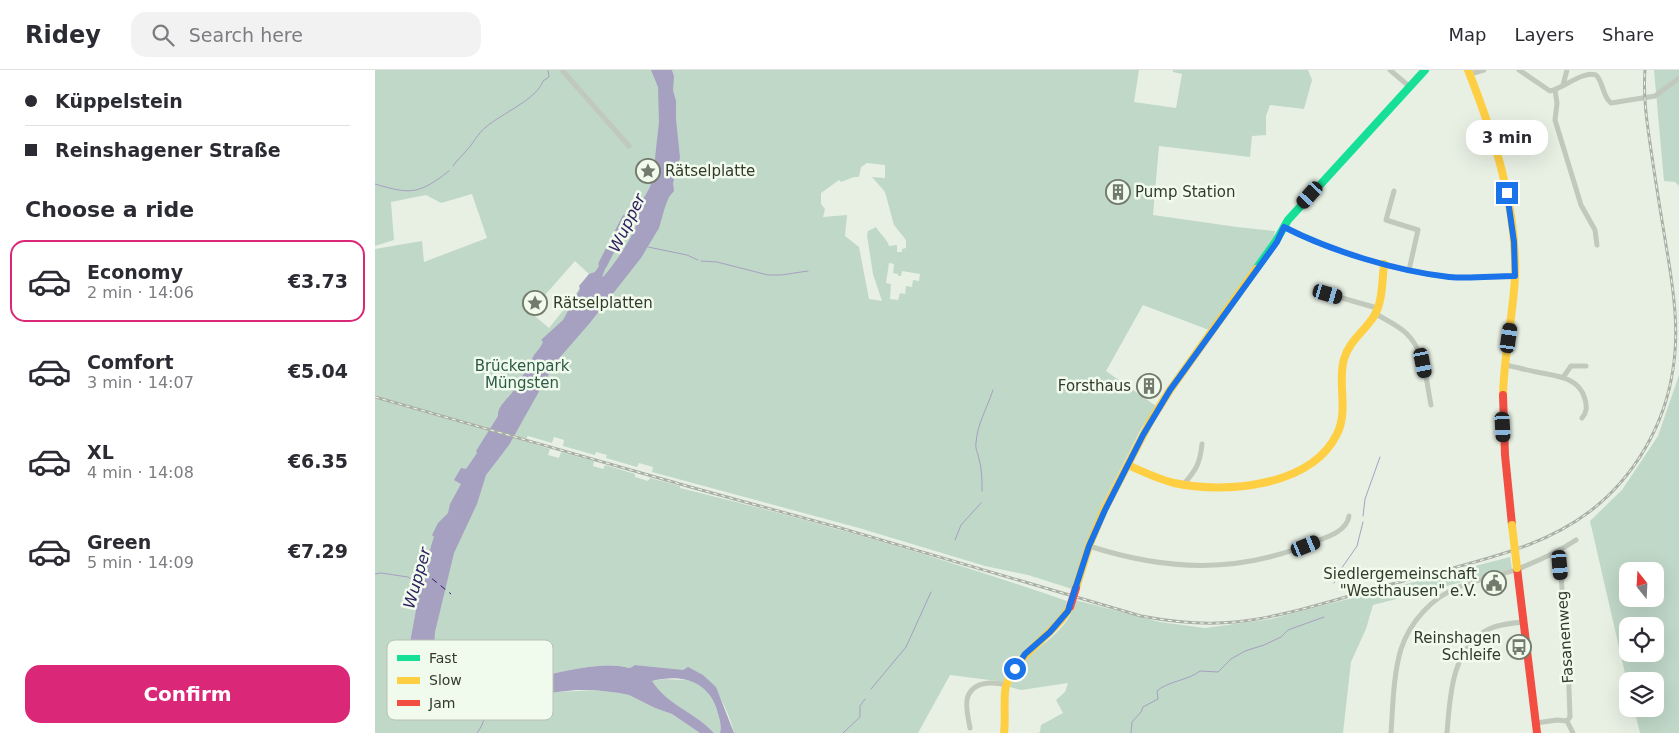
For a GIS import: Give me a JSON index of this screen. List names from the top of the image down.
{
  "streets": {
    "street": ["Fasanenweg"]
  },
  "water": ["Wupper"],
  "parks": ["Brückenpark Müngsten"],
  "places": {
    "place": ["Rätselplatte", "Rätselplatten"],
    "building": ["Pump Station", "Forsthaus"],
    "public building": ["Siedlergemeinschaft \"Westhausen\" e.V."],
    "bus stop": ["Reinshagen Schleife"]
  },
  "legend": ["Fast", "Slow", "Jam"],
  "north": "top",
  "page": {
    "header": "Ridey",
    "search": "Search here",
    "nav": ["Map", "Layers", "Share"],
    "banner": ["Küppelstein", "Reinshagener Straße"],
    "bubble": "3 min",
    "heading": "Choose a ride",
    "list": [
      {
        "name": "Economy",
        "note": "2 min · 14:06",
        "value": "€3.73"
      },
      {
        "name": "Comfort",
        "note": "3 min · 14:07",
        "value": "€5.04"
      },
      {
        "name": "XL",
        "note": "4 min · 14:08",
        "value": "€6.35"
      },
      {
        "name": "Green",
        "note": "5 min · 14:09",
        "value": "€7.29"
      }
    ],
    "buttons": "Confirm"
  }
}
